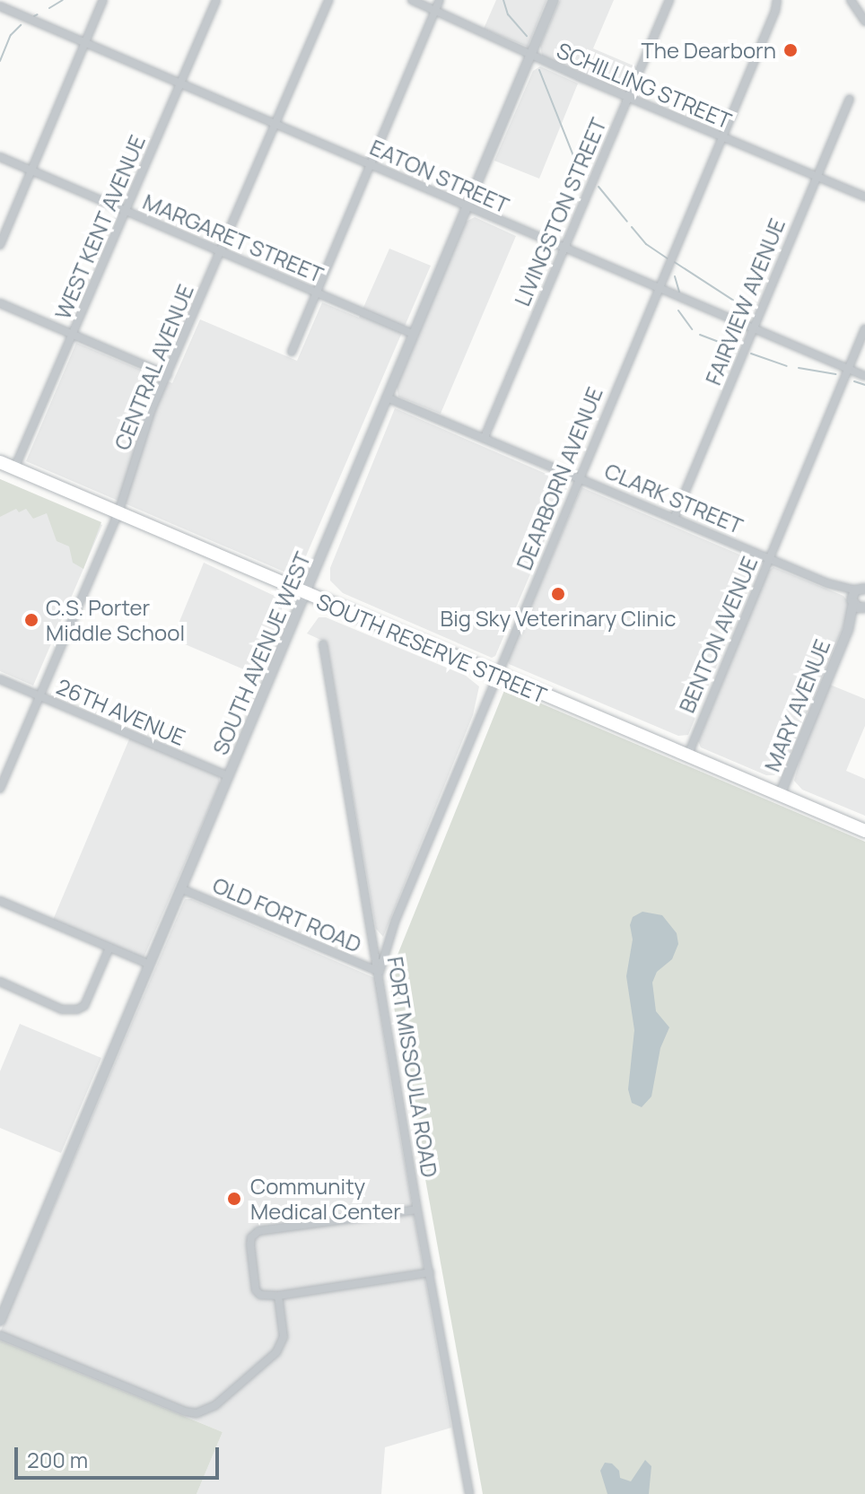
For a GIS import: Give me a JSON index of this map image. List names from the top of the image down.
{
  "streets": {
    "highway": ["SOUTH RESERVE STREET"],
    "street": [
      "SCHILLING STREET",
      "EATON STREET",
      "LIVINGSTON STREET",
      "WEST KENT AVENUE",
      "MARGARET STREET",
      "FAIRVIEW AVENUE",
      "CENTRAL AVENUE",
      "DEARBORN AVENUE",
      "CLARK STREET",
      "BENTON AVENUE",
      "SOUTH AVENUE WEST",
      "MARY AVENUE",
      "26TH AVENUE",
      "OLD FORT ROAD",
      "FORT MISSOULA ROAD"
    ]
  },
  "crossings": [
    ["SCHILLING STREET", "LIVINGSTON STREET"],
    ["SCHILLING STREET", "FAIRVIEW AVENUE"],
    ["SCHILLING STREET", "DEARBORN AVENUE"],
    ["SCHILLING STREET", "SOUTH AVENUE WEST"],
    ["EATON STREET", "LIVINGSTON STREET"],
    ["EATON STREET", "WEST KENT AVENUE"],
    ["EATON STREET", "FAIRVIEW AVENUE"],
    ["EATON STREET", "CENTRAL AVENUE"],
    ["EATON STREET", "DEARBORN AVENUE"],
    ["EATON STREET", "BENTON AVENUE"],
    ["EATON STREET", "SOUTH AVENUE WEST"],
    ["LIVINGSTON STREET", "CLARK STREET"],
    ["WEST KENT AVENUE", "MARGARET STREET"],
    ["WEST KENT AVENUE", "SOUTH RESERVE STREET"],
    ["MARGARET STREET", "CENTRAL AVENUE"],
    ["MARGARET STREET", "SOUTH AVENUE WEST"],
    ["FAIRVIEW AVENUE", "CLARK STREET"],
    ["CENTRAL AVENUE", "SOUTH RESERVE STREET"],
    ["CENTRAL AVENUE", "26TH AVENUE"],
    ["DEARBORN AVENUE", "CLARK STREET"],
    ["DEARBORN AVENUE", "SOUTH RESERVE STREET"],
    ["DEARBORN AVENUE", "OLD FORT ROAD"],
    ["DEARBORN AVENUE", "FORT MISSOULA ROAD"],
    ["CLARK STREET", "BENTON AVENUE"],
    ["CLARK STREET", "SOUTH AVENUE WEST"],
    ["BENTON AVENUE", "SOUTH RESERVE STREET"],
    ["SOUTH RESERVE STREET", "SOUTH AVENUE WEST"],
    ["SOUTH RESERVE STREET", "MARY AVENUE"],
    ["SOUTH AVENUE WEST", "26TH AVENUE"],
    ["SOUTH AVENUE WEST", "OLD FORT ROAD"],
    ["OLD FORT ROAD", "FORT MISSOULA ROAD"]
  ],
  "places": [
    "The Dearborn",
    "Big Sky Veterinary Clinic",
    "C.S. Porter Middle School",
    "Community Medical Center"
  ],
  "scale_bar": "200 m"
}
